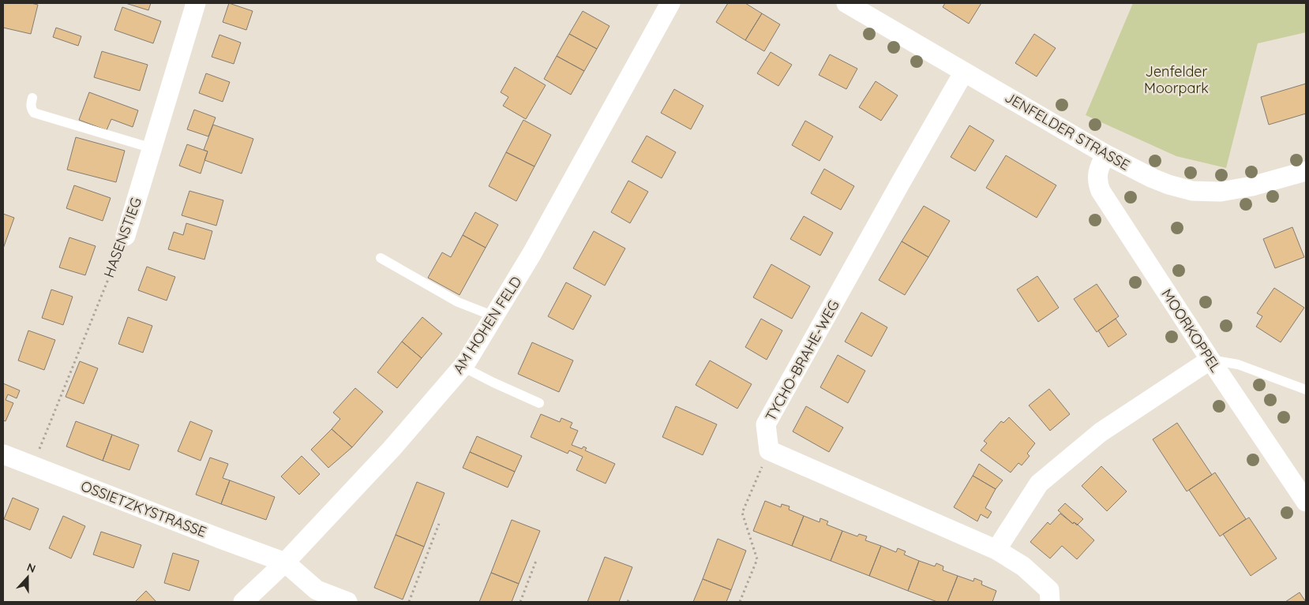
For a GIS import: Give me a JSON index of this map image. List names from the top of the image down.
{
  "streets": {
    "street": [
      "JENFELDER STRASSE",
      "HASENSTIEG",
      "AM HOHEN FELD",
      "MOORKOPPEL",
      "TYCHO-BRAHE-WEG",
      "OSSIETZKYSTRASSE"
    ]
  },
  "crossings": [
    ["JENFELDER STRASSE", "MOORKOPPEL"],
    ["JENFELDER STRASSE", "TYCHO-BRAHE-WEG"],
    ["HASENSTIEG", "OSSIETZKYSTRASSE"],
    ["AM HOHEN FELD", "OSSIETZKYSTRASSE"]
  ],
  "parks": ["Jenfelder Moorpark"],
  "north": "top"
}
